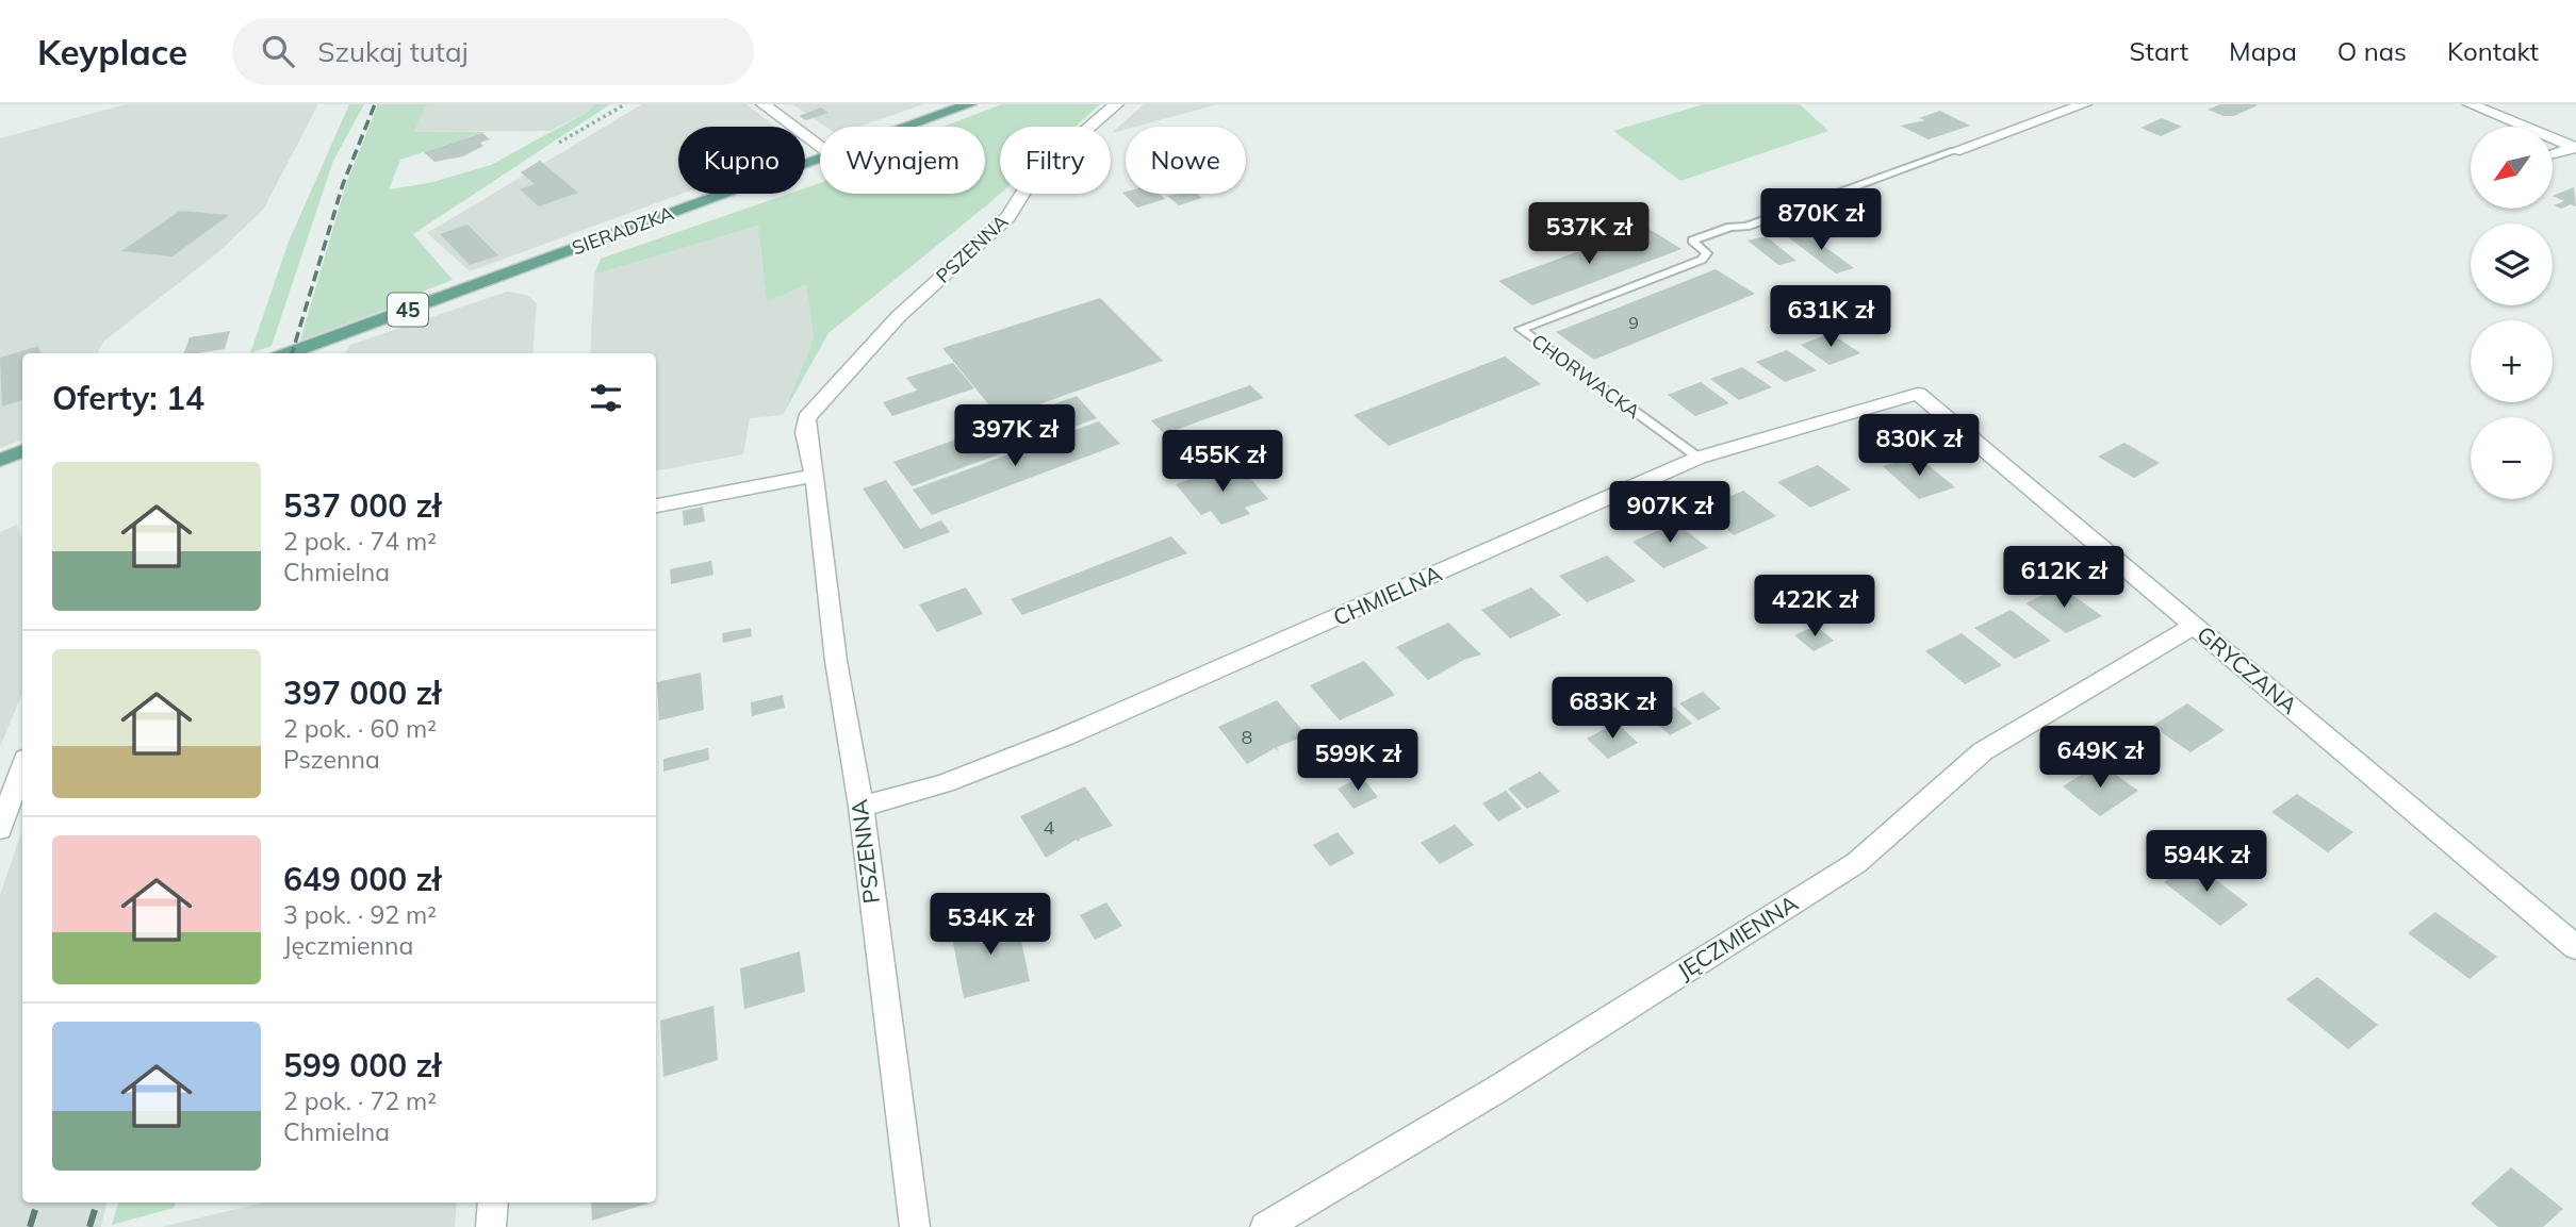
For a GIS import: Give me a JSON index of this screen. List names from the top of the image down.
{
  "streets": {
    "main road": ["SIERADZKA", "45"],
    "street": [
      "PSZENNA",
      "CHORWACKA",
      "CHMIELNA",
      "GRYCZANA",
      "JĘCZMIENNA"
    ]
  },
  "crossings": [
    ["PSZENNA", "CHMIELNA"],
    ["CHORWACKA", "CHMIELNA"],
    ["CHMIELNA", "GRYCZANA"],
    ["GRYCZANA", "JĘCZMIENNA"]
  ],
  "house_numbers": ["9", "8", "4"],
  "north": "bottom left",
  "page": {
    "header": "Keyplace",
    "search": "Szukaj tutaj",
    "nav": [
      "Start",
      "Mapa",
      "O nas",
      "Kontakt"
    ],
    "map_buttons": ["+", "−"],
    "chip": [
      "Kupno",
      "Wynajem",
      "Filtry",
      "Nowe"
    ],
    "price": [
      "870K zł",
      "537K zł",
      "631K zł",
      "397K zł",
      "830K zł",
      "455K zł",
      "907K zł",
      "612K zł",
      "422K zł",
      "683K zł",
      "649K zł",
      "599K zł",
      "594K zł",
      "534K zł"
    ],
    "heading": "Oferty: 14",
    "list": [
      {
        "name": "537 000 zł",
        "note": "2 pok. · 74 m² · Chmielna"
      },
      {
        "name": "397 000 zł",
        "note": "2 pok. · 60 m² · Pszenna"
      },
      {
        "name": "649 000 zł",
        "note": "3 pok. · 92 m² · Jęczmienna"
      },
      {
        "name": "599 000 zł",
        "note": "2 pok. · 72 m² · Chmielna"
      }
    ]
  }
}
